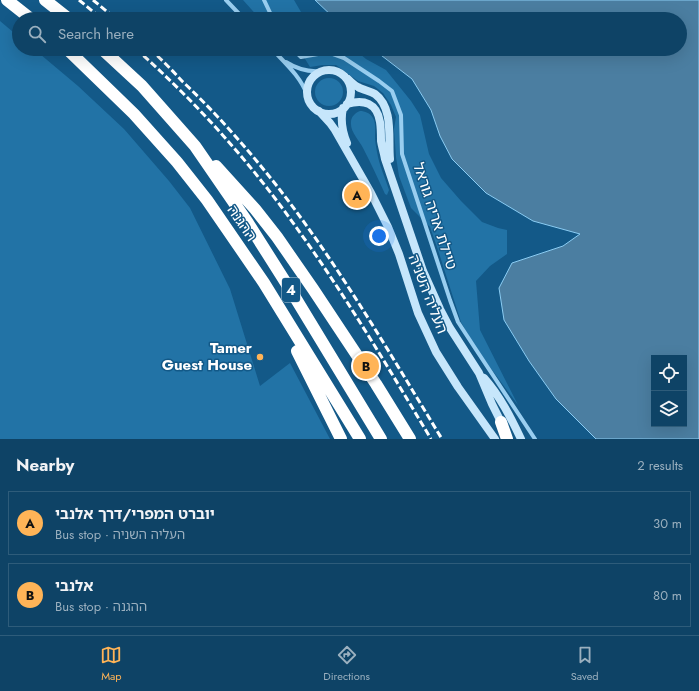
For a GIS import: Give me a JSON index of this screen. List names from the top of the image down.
{
  "streets": {
    "highway": ["ההגנה", "4"],
    "street": ["טיילת אריה גוראל", "העליה השניה"]
  },
  "places": ["Tamer Guest House"],
  "page": {
    "search": "Search here",
    "pins": ["A", "B"],
    "heading": ["Nearby", "2 results"],
    "list": [
      {
        "mark": "A",
        "name": "יוברט המפרי/דרך אלנבי",
        "note": "Bus stop · העליה השניה",
        "value": "30 m"
      },
      {
        "mark": "B",
        "name": "אלנבי",
        "note": "Bus stop · ההגנה",
        "value": "80 m"
      }
    ],
    "nav": ["Map", "Directions", "Saved"]
  }
}
